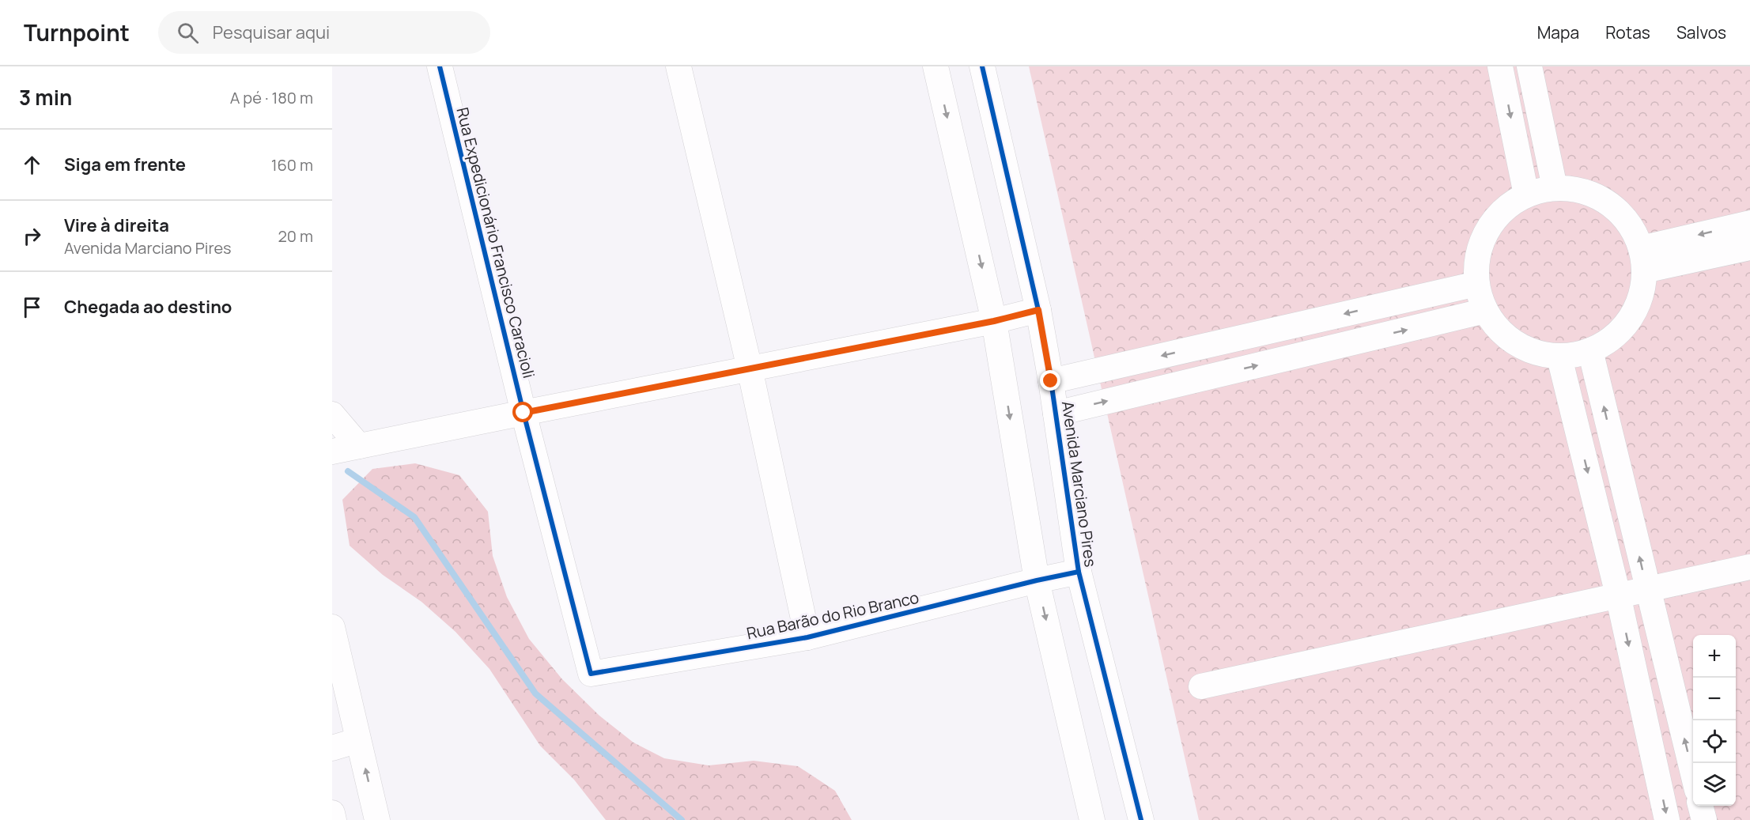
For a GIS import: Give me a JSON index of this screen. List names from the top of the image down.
{
  "streets": {
    "street": ["Rua Expedicionário Francisco Caracioli", "Avenida Marciano Pires", "Rua Barão do Rio Branco"]
  },
  "crossings": [
    ["Rua Expedicionário Francisco Caracioli", "Rua Barão do Rio Branco"],
    ["Avenida Marciano Pires", "Rua Barão do Rio Branco"]
  ],
  "page": {
    "header": "Turnpoint",
    "search": "Pesquisar aqui",
    "nav": ["Mapa", "Rotas", "Salvos"],
    "heading": ["3 min", "A pé · 180 m"],
    "list": [
      ["Siga em frente", "160 m"],
      ["Vire à direita", "Avenida Marciano Pires", "20 m"],
      "Chegada ao destino"
    ],
    "map_buttons": ["+", "−"]
  }
}
